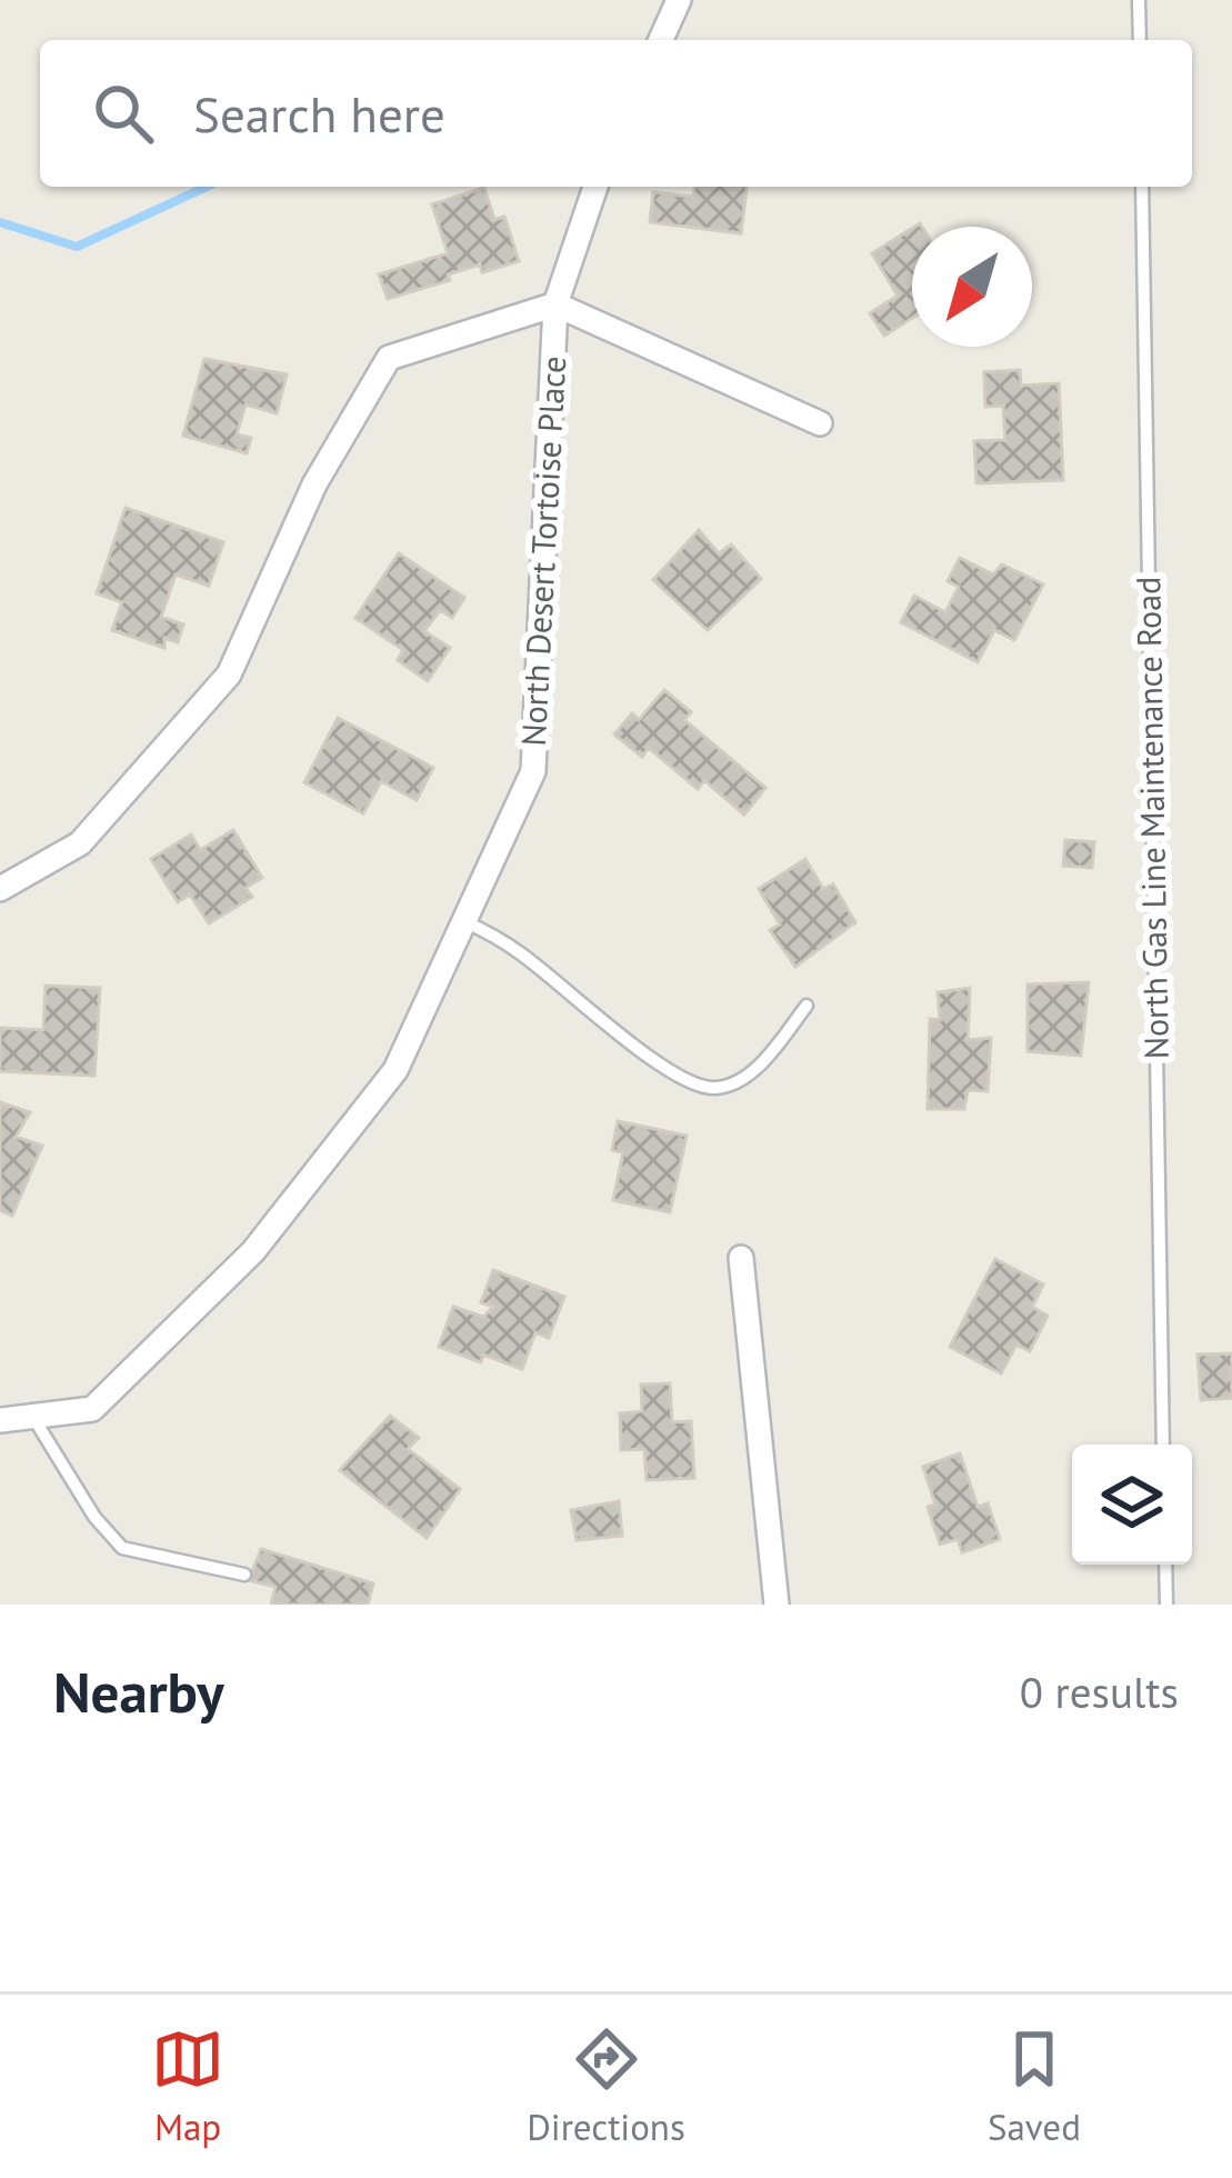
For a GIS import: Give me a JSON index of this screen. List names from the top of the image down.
{
  "streets": {
    "street": ["North Desert Tortoise Place"],
    "lane": ["North Gas Line Maintenance Road"]
  },
  "north": "bottom left",
  "page": {
    "search": "Search here",
    "heading": ["Nearby", "0 results"],
    "nav": ["Map", "Directions", "Saved"]
  }
}
